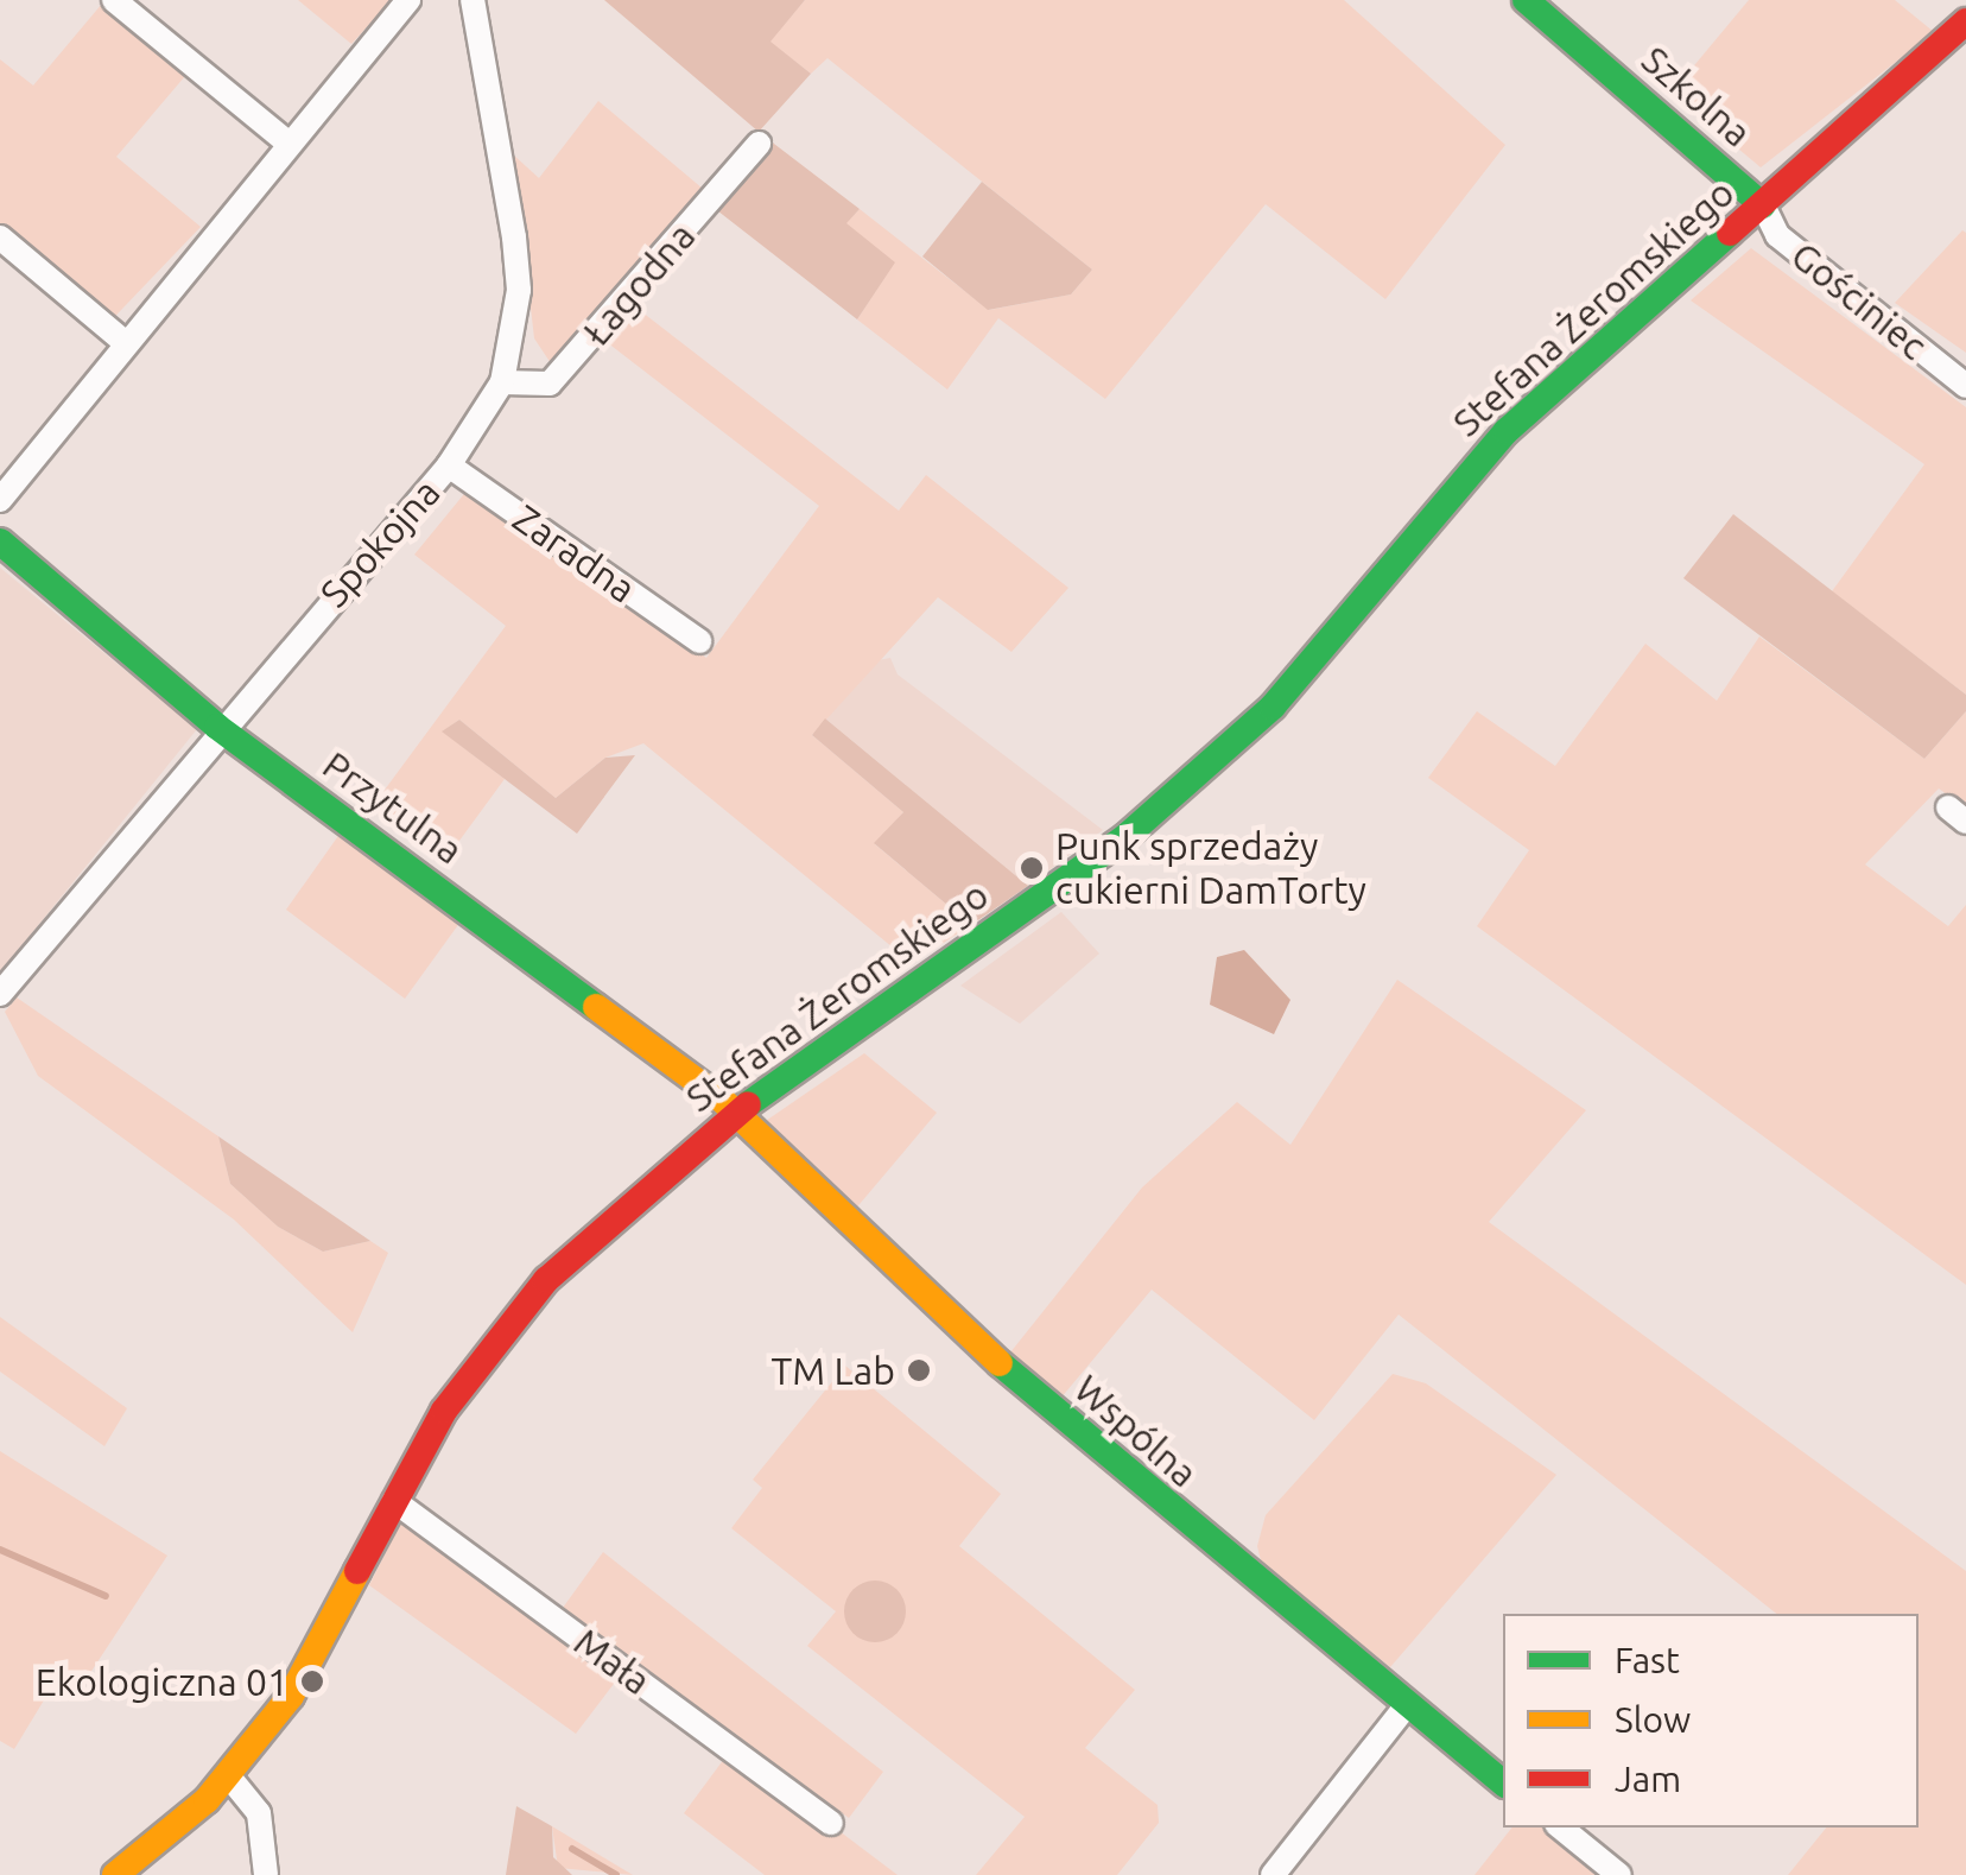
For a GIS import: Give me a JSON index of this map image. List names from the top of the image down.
{
  "streets": {
    "street": [
      "Szkolna",
      "Łagodna",
      "Gościniec",
      "Stefana Żeromskiego",
      "Spokojna",
      "Zaradna",
      "Przytulna",
      "Wspólna",
      "Mała"
    ]
  },
  "crossings": [
    ["Szkolna", "Gościniec"],
    ["Szkolna", "Stefana Żeromskiego"],
    ["Łagodna", "Spokojna"],
    ["Gościniec", "Stefana Żeromskiego"],
    ["Stefana Żeromskiego", "Przytulna"],
    ["Stefana Żeromskiego", "Wspólna"],
    ["Stefana Żeromskiego", "Mała"],
    ["Spokojna", "Zaradna"],
    ["Spokojna", "Przytulna"],
    ["Przytulna", "Wspólna"]
  ],
  "places": ["Punk sprzedaży cukierni DamTorty", "TM Lab", "Ekologiczna 01"],
  "legend": ["Fast", "Slow", "Jam"]
}
